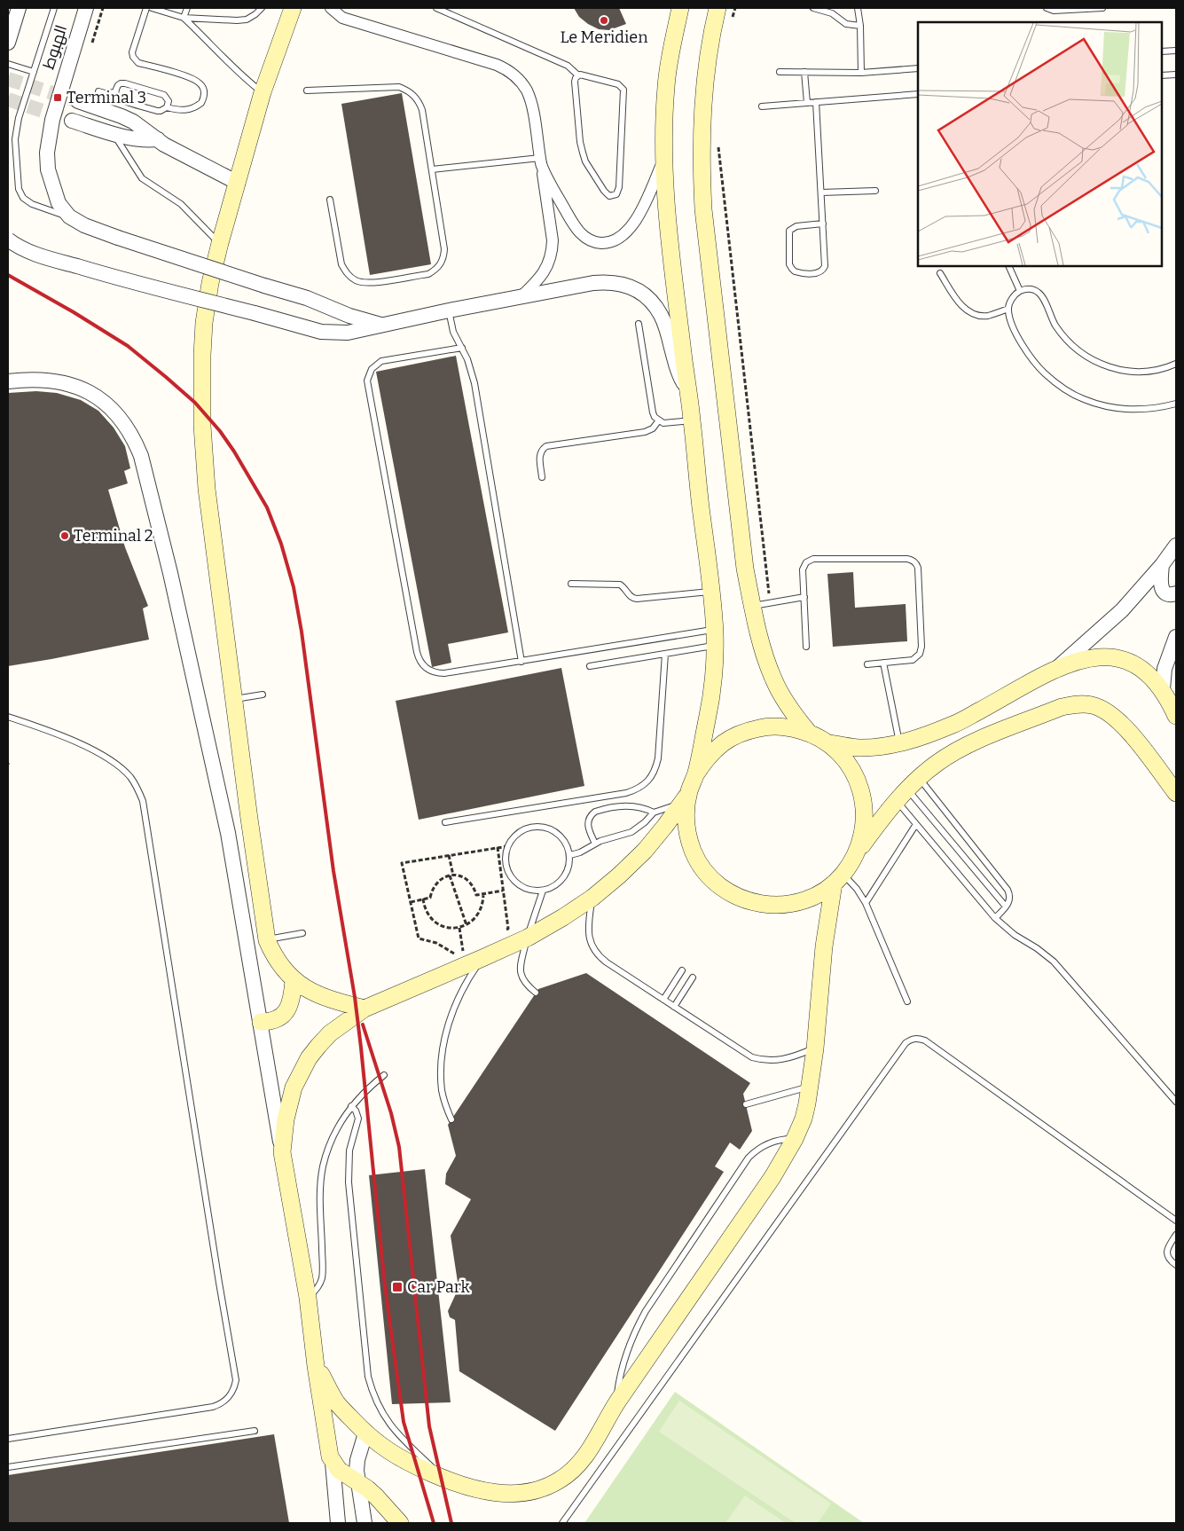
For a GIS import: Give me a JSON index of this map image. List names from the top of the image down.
{
  "streets": {
    "street": ["الهبوط"]
  },
  "places": {
    "other": ["Le Meridien", "Terminal 2"],
    "transit": ["Terminal 3", "Car Park"]
  }
}
